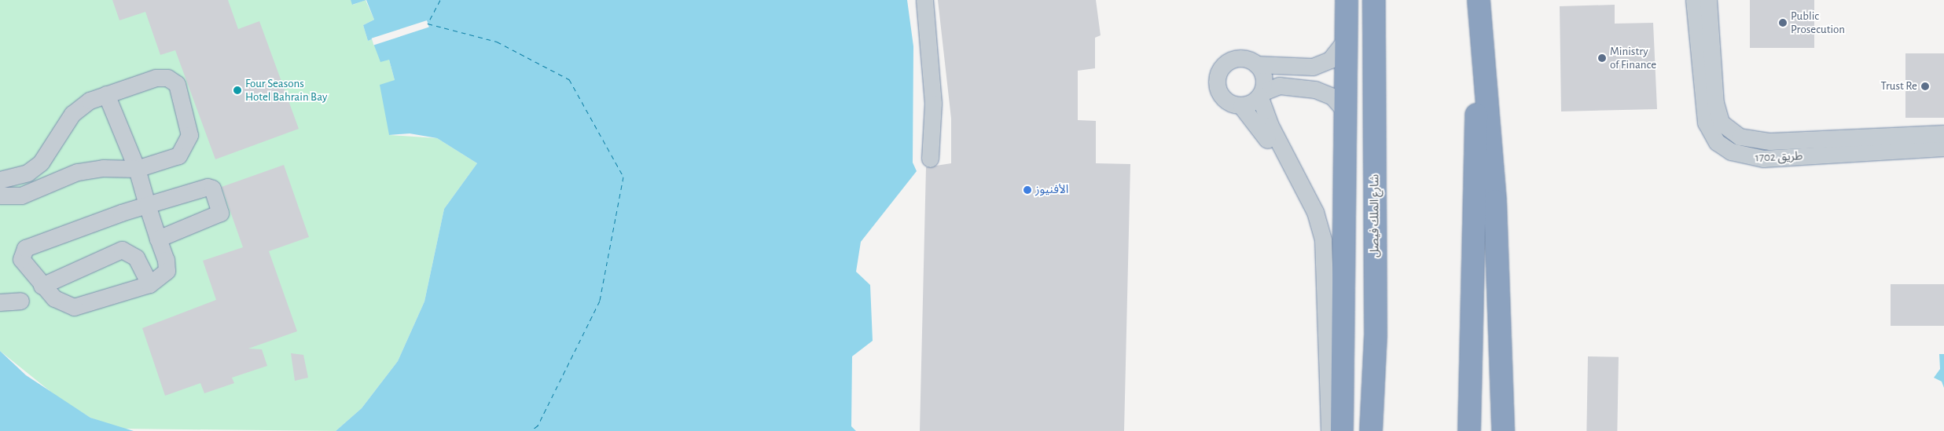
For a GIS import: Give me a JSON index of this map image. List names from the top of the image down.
{
  "streets": {
    "highway": ["شارع الملك فيصل"],
    "street": ["طريق 1702"]
  },
  "places": [
    "Public Prosecution",
    "Ministry of Finance",
    "Trust Re",
    "Four Seasons Hotel Bahrain Bay",
    "الأفنيوز"
  ]
}
